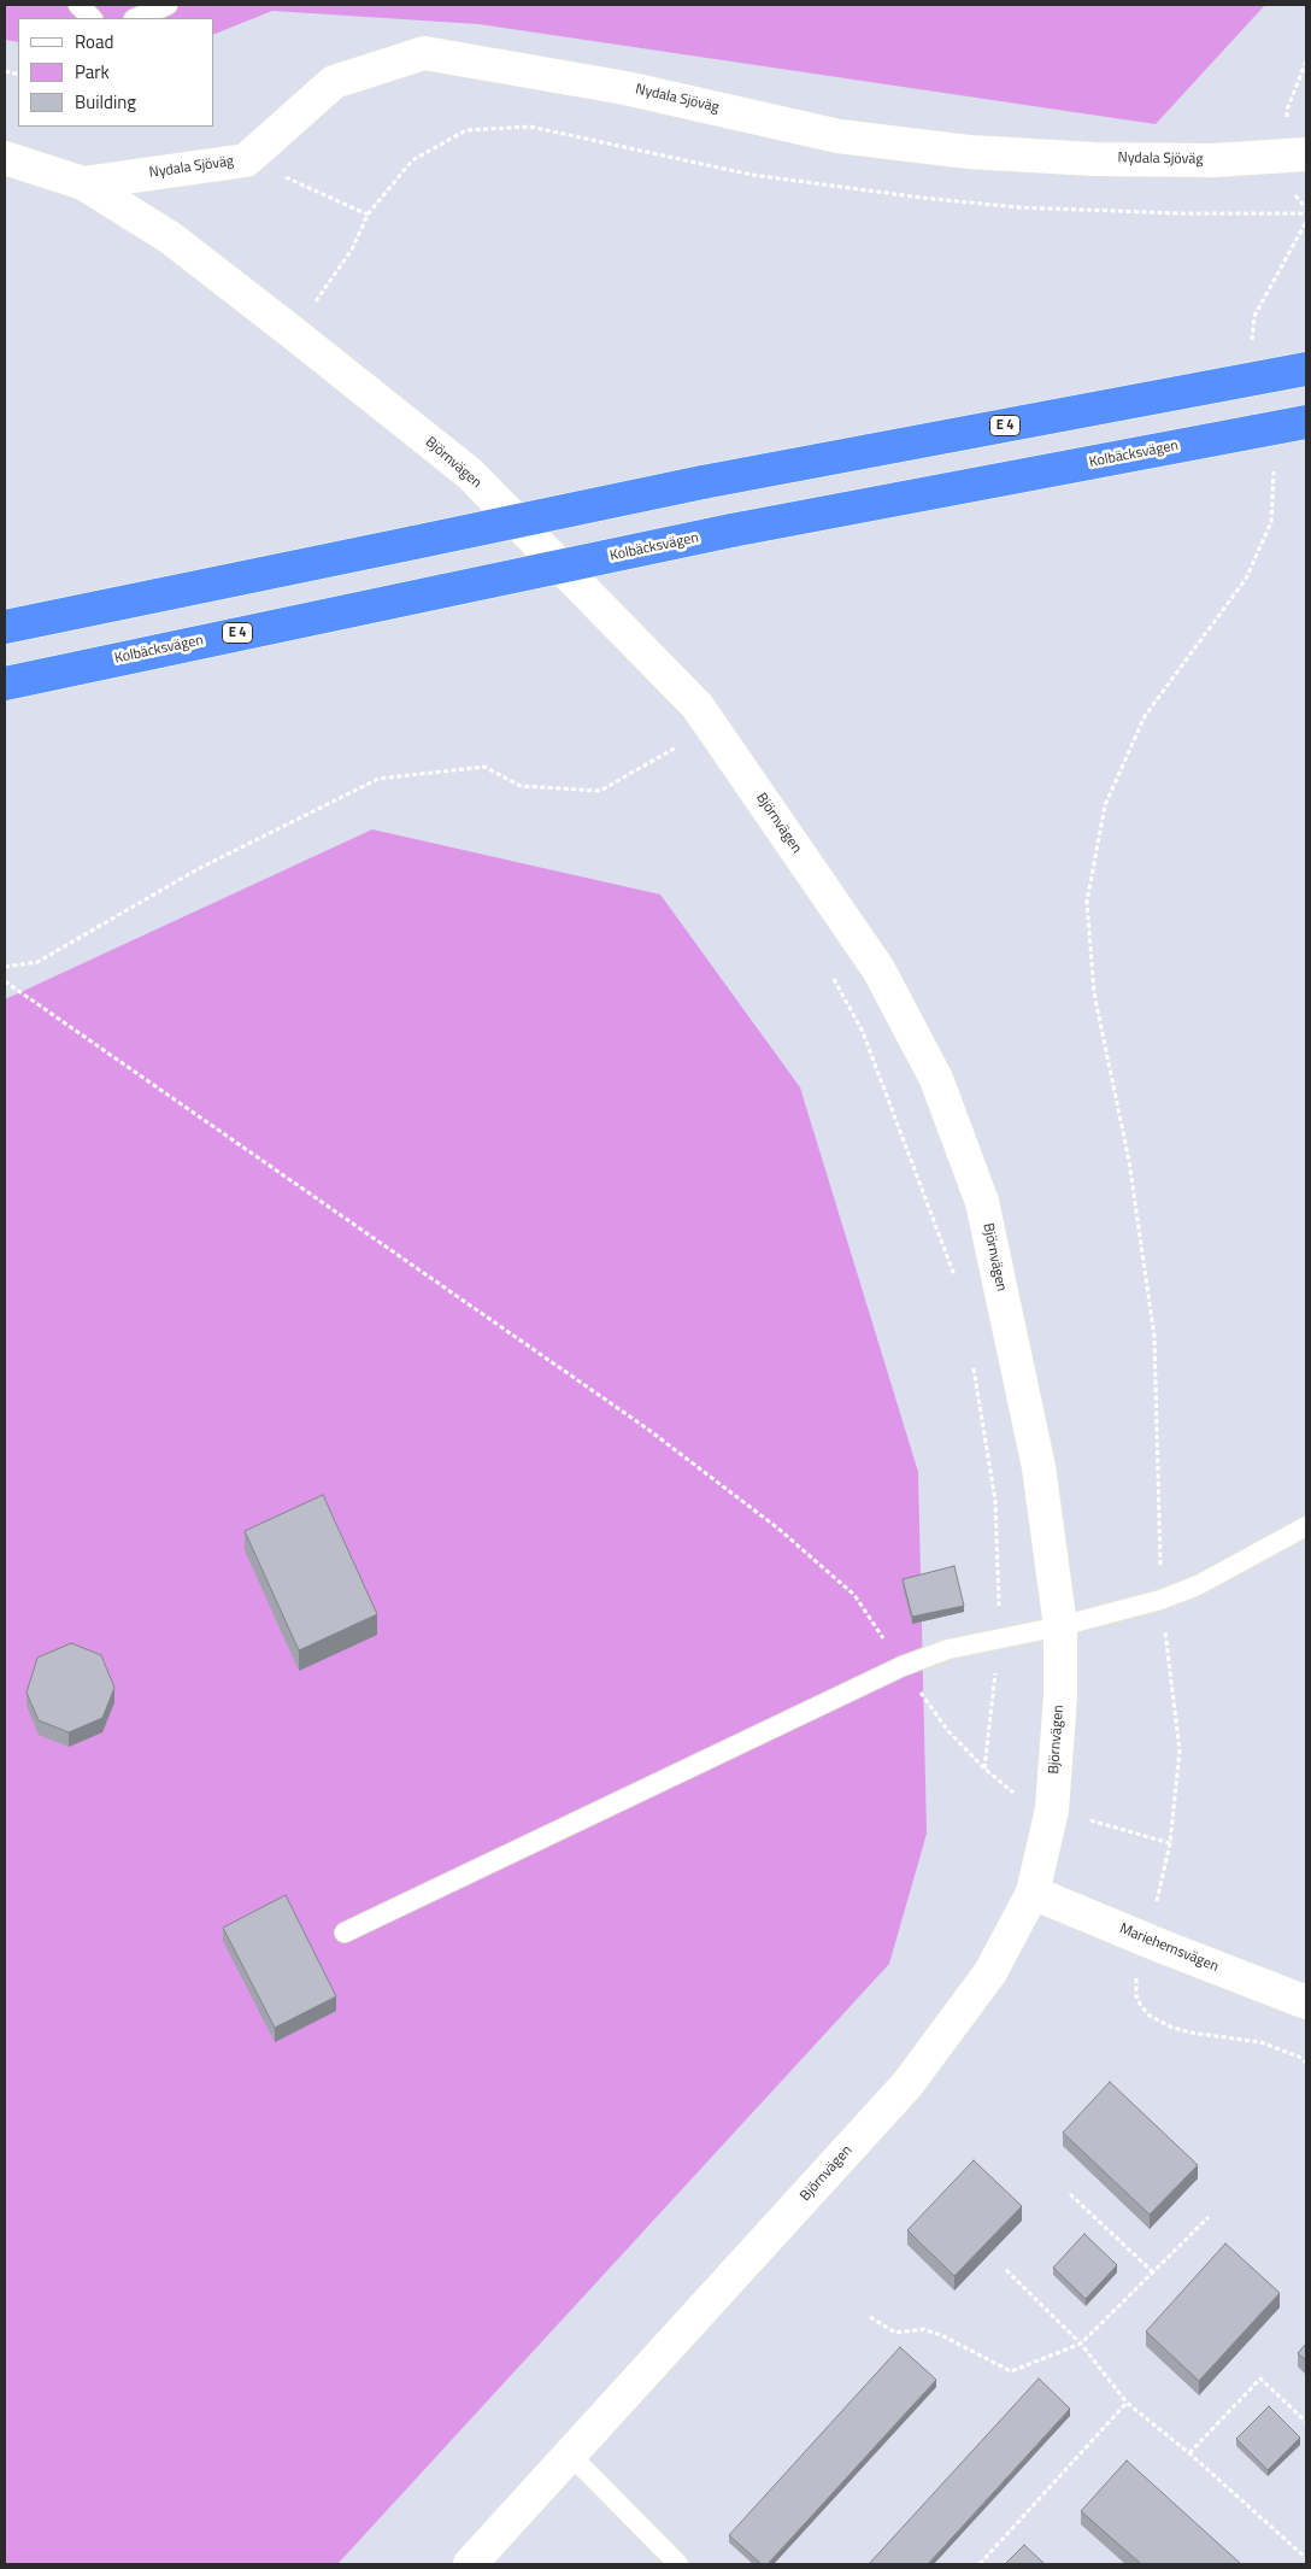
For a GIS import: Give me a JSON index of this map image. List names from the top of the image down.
{
  "streets": {
    "highway": ["E 4", "Kolbäcksvägen"],
    "street": ["Nydala Sjöväg", "Björnvägen", "Mariehemsvägen"]
  },
  "crossings": [
    ["Nydala Sjöväg", "Björnvägen"],
    ["Björnvägen", "Mariehemsvägen"]
  ],
  "legend": ["Road", "Park", "Building"]
}
